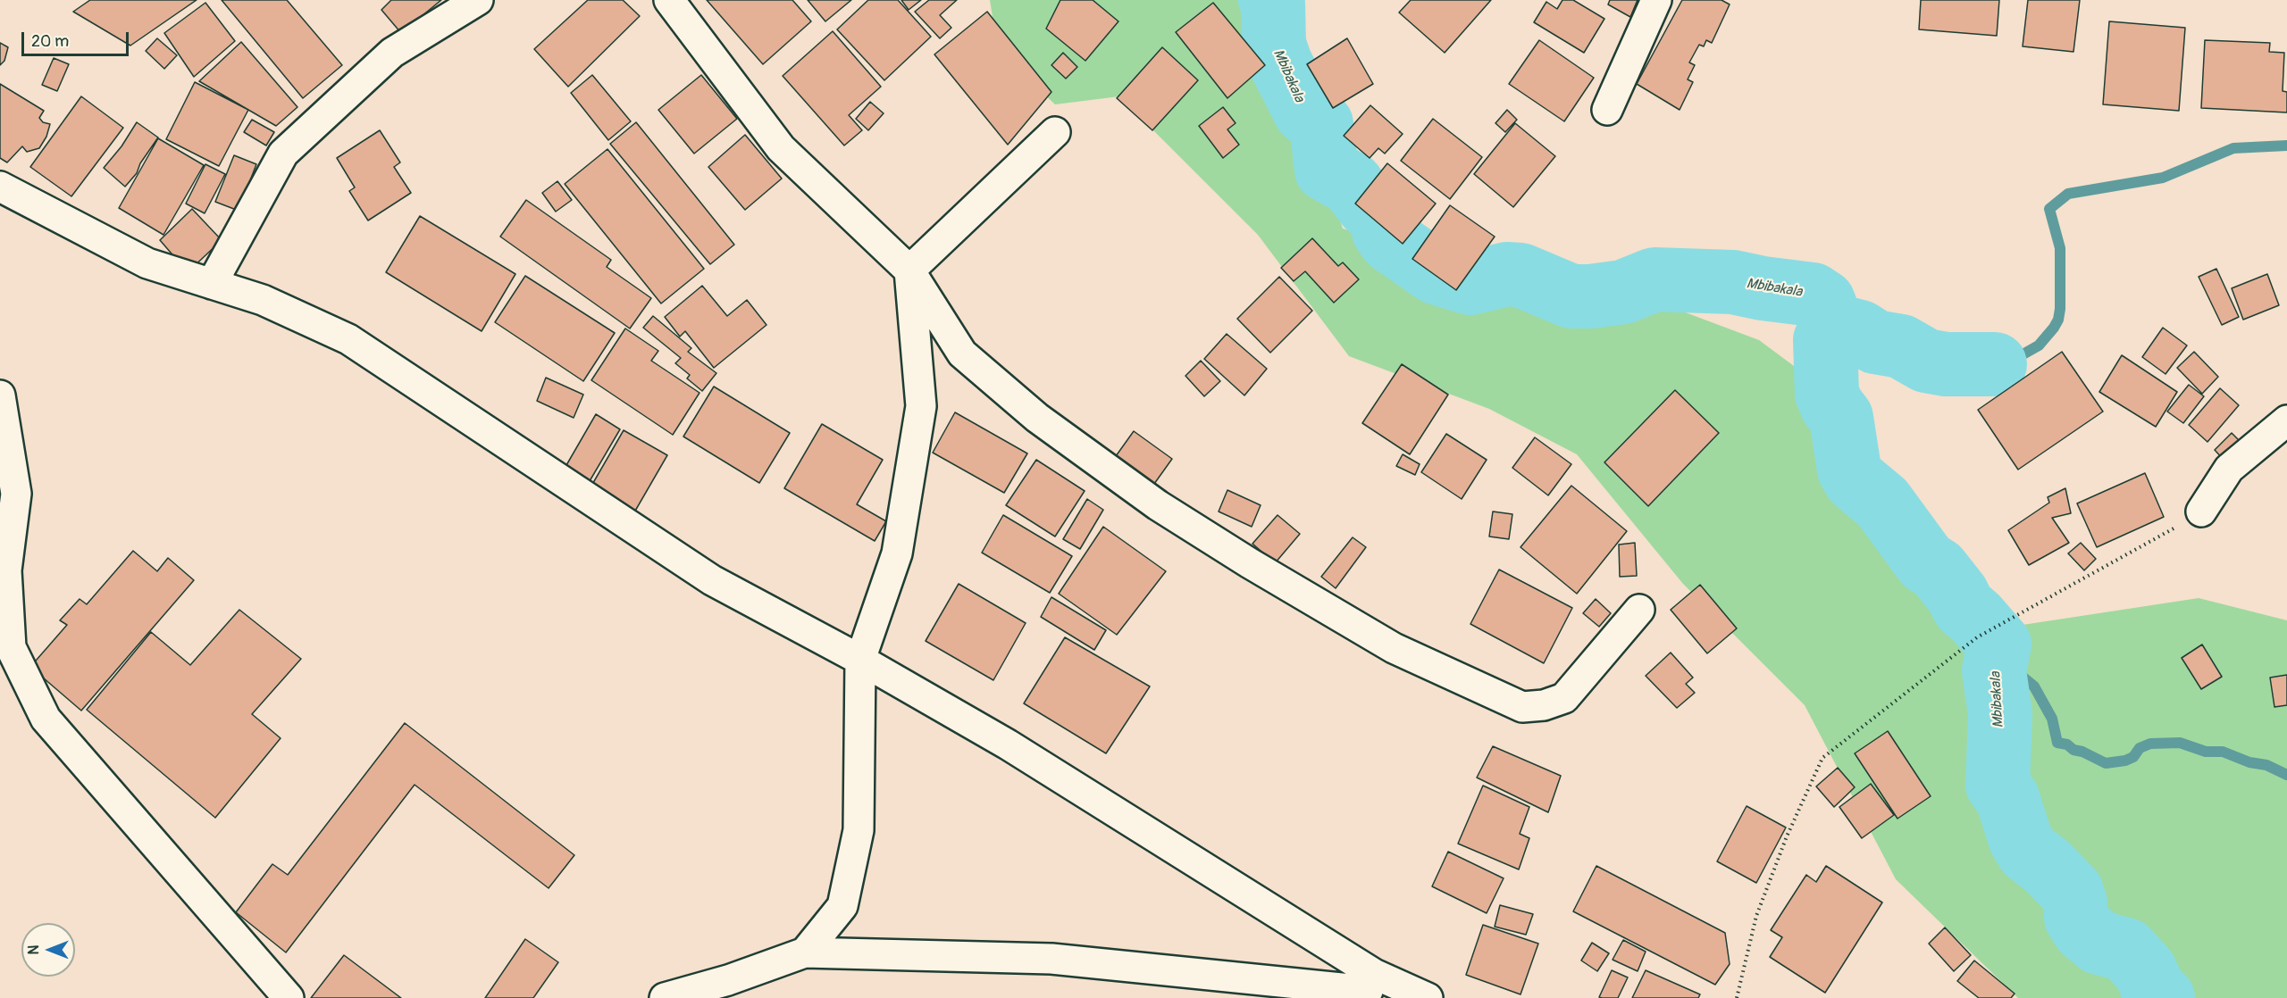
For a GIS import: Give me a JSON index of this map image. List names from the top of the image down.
{
  "water": ["Mbibakala"],
  "scale_bar": "20 m",
  "north": "left"
}
